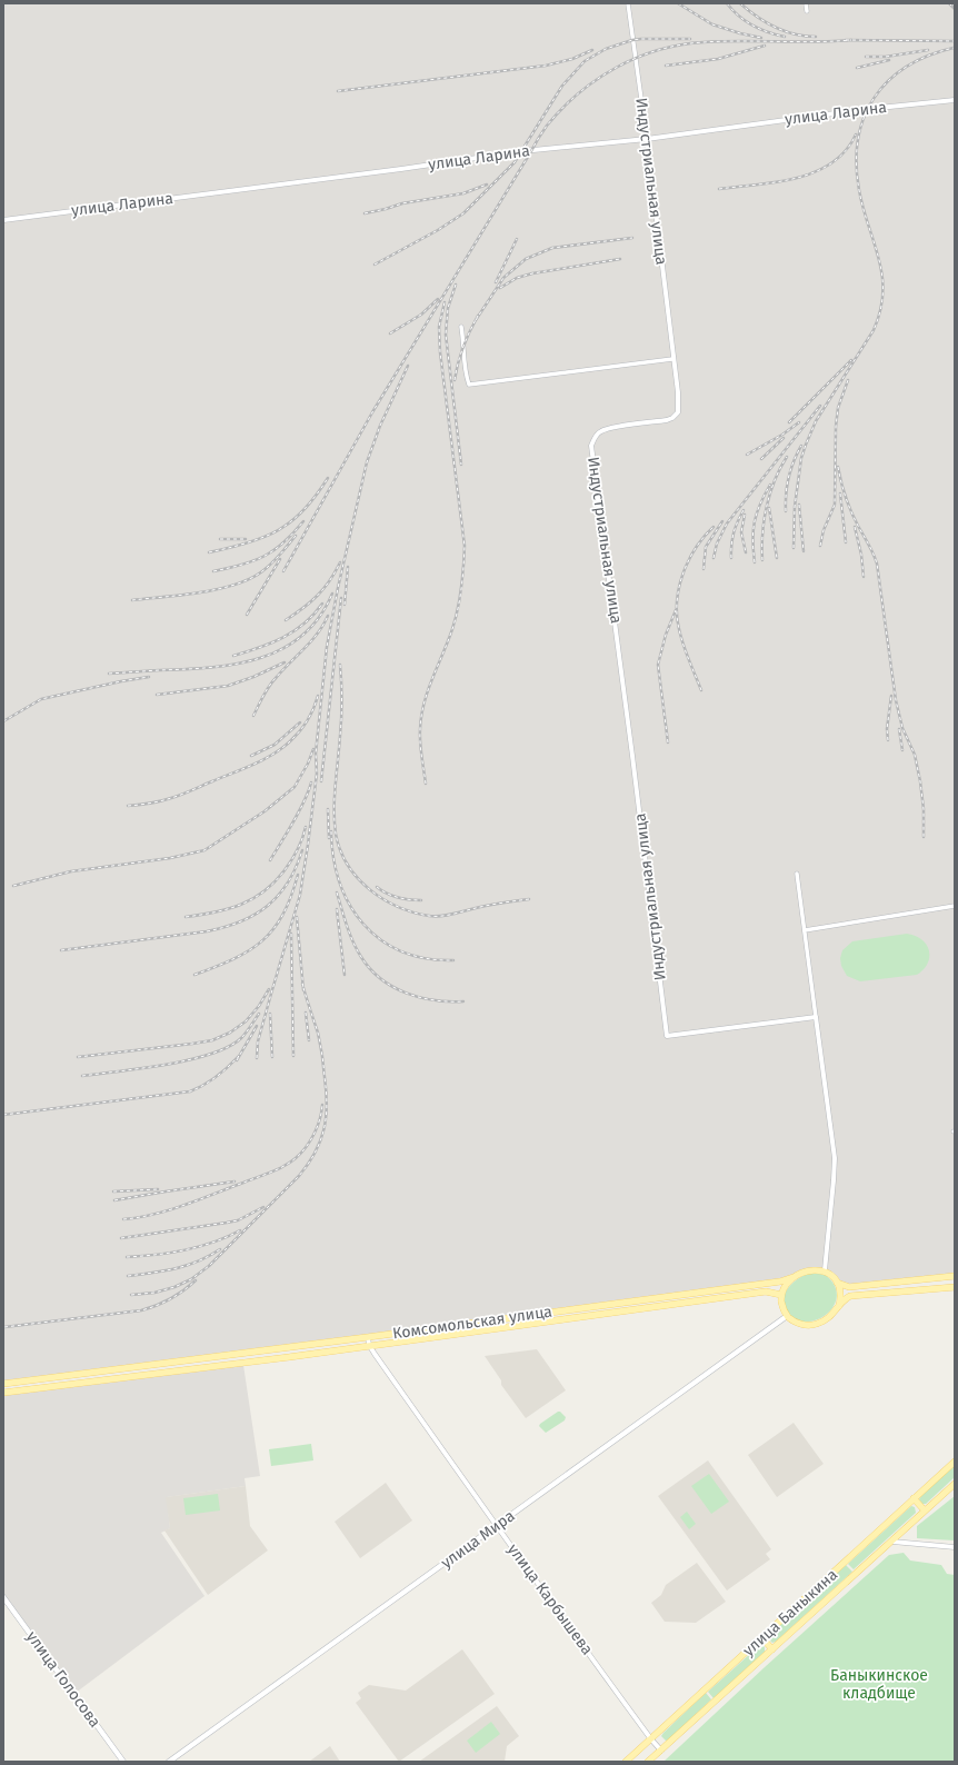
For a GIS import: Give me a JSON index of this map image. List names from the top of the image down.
{
  "streets": {
    "main road": [
      "Комсомольская улица",
      "улица Мира",
      "улица Баныкина",
      "улица Голосова"
    ],
    "street": ["улица Ларина", "Индустриальная улица", "улица Карбышева"]
  },
  "crossings": [
    ["улица Ларина", "Индустриальная улица"],
    ["Комсомольская улица", "улица Мира"],
    ["Комсомольская улица", "улица Карбышева"],
    ["улица Мира", "улица Карбышева"],
    ["улица Карбышева", "улица Баныкина"]
  ],
  "parks": ["Баныкинское кладбище"]
}
